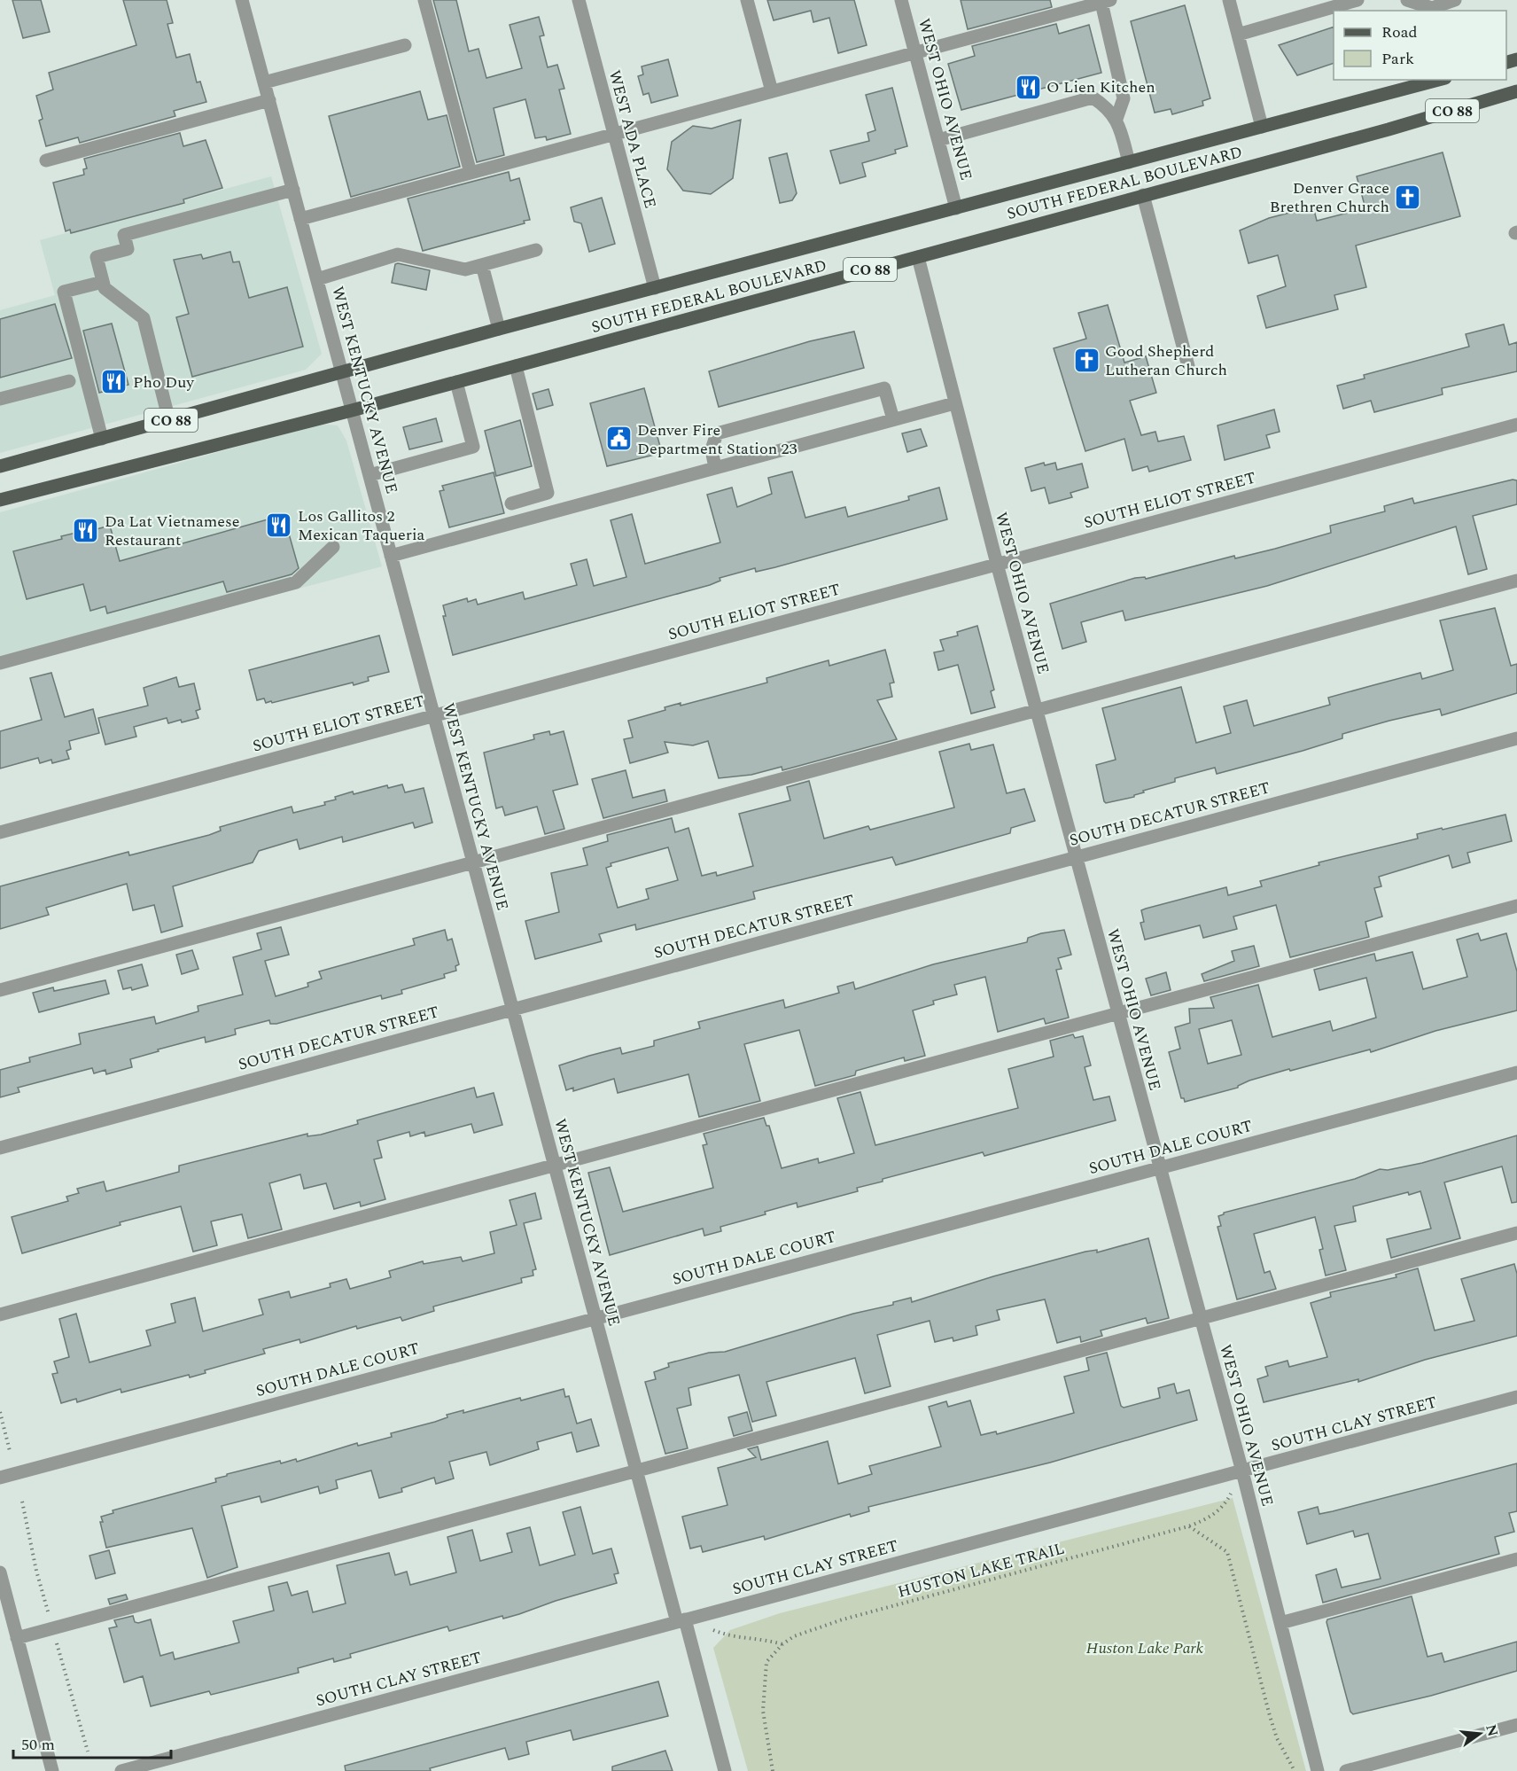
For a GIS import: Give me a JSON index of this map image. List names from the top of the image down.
{
  "streets": {
    "main road": ["CO 88", "SOUTH FEDERAL BOULEVARD"],
    "street": [
      "WEST OHIO AVENUE",
      "WEST ADA PLACE",
      "WEST KENTUCKY AVENUE",
      "SOUTH ELIOT STREET",
      "SOUTH DECATUR STREET",
      "SOUTH DALE COURT",
      "SOUTH CLAY STREET"
    ],
    "path": ["HUSTON LAKE TRAIL"]
  },
  "crossings": [
    ["WEST OHIO AVENUE", "SOUTH FEDERAL BOULEVARD"],
    ["WEST OHIO AVENUE", "SOUTH ELIOT STREET"],
    ["WEST OHIO AVENUE", "SOUTH DECATUR STREET"],
    ["WEST OHIO AVENUE", "SOUTH DALE COURT"],
    ["WEST OHIO AVENUE", "SOUTH CLAY STREET"],
    ["WEST OHIO AVENUE", "HUSTON LAKE TRAIL"],
    ["WEST ADA PLACE", "SOUTH FEDERAL BOULEVARD"],
    ["SOUTH FEDERAL BOULEVARD", "WEST KENTUCKY AVENUE"],
    ["WEST KENTUCKY AVENUE", "SOUTH ELIOT STREET"],
    ["WEST KENTUCKY AVENUE", "SOUTH DECATUR STREET"],
    ["WEST KENTUCKY AVENUE", "SOUTH DALE COURT"],
    ["WEST KENTUCKY AVENUE", "SOUTH CLAY STREET"],
    ["SOUTH CLAY STREET", "HUSTON LAKE TRAIL"]
  ],
  "parks": ["Huston Lake Park"],
  "places": {
    "restaurant": [
      "O Lien Kitchen",
      "Pho Duy",
      "Los Gallitos 2 Mexican Taqueria",
      "Da Lat Vietnamese Restaurant"
    ],
    "church": ["Denver Grace Brethren Church", "Good Shepherd Lutheran Church"],
    "public building": ["Denver Fire Department Station 23"]
  },
  "legend": ["Road", "Park"],
  "scale_bar": "50 m",
  "north": "right"
}
